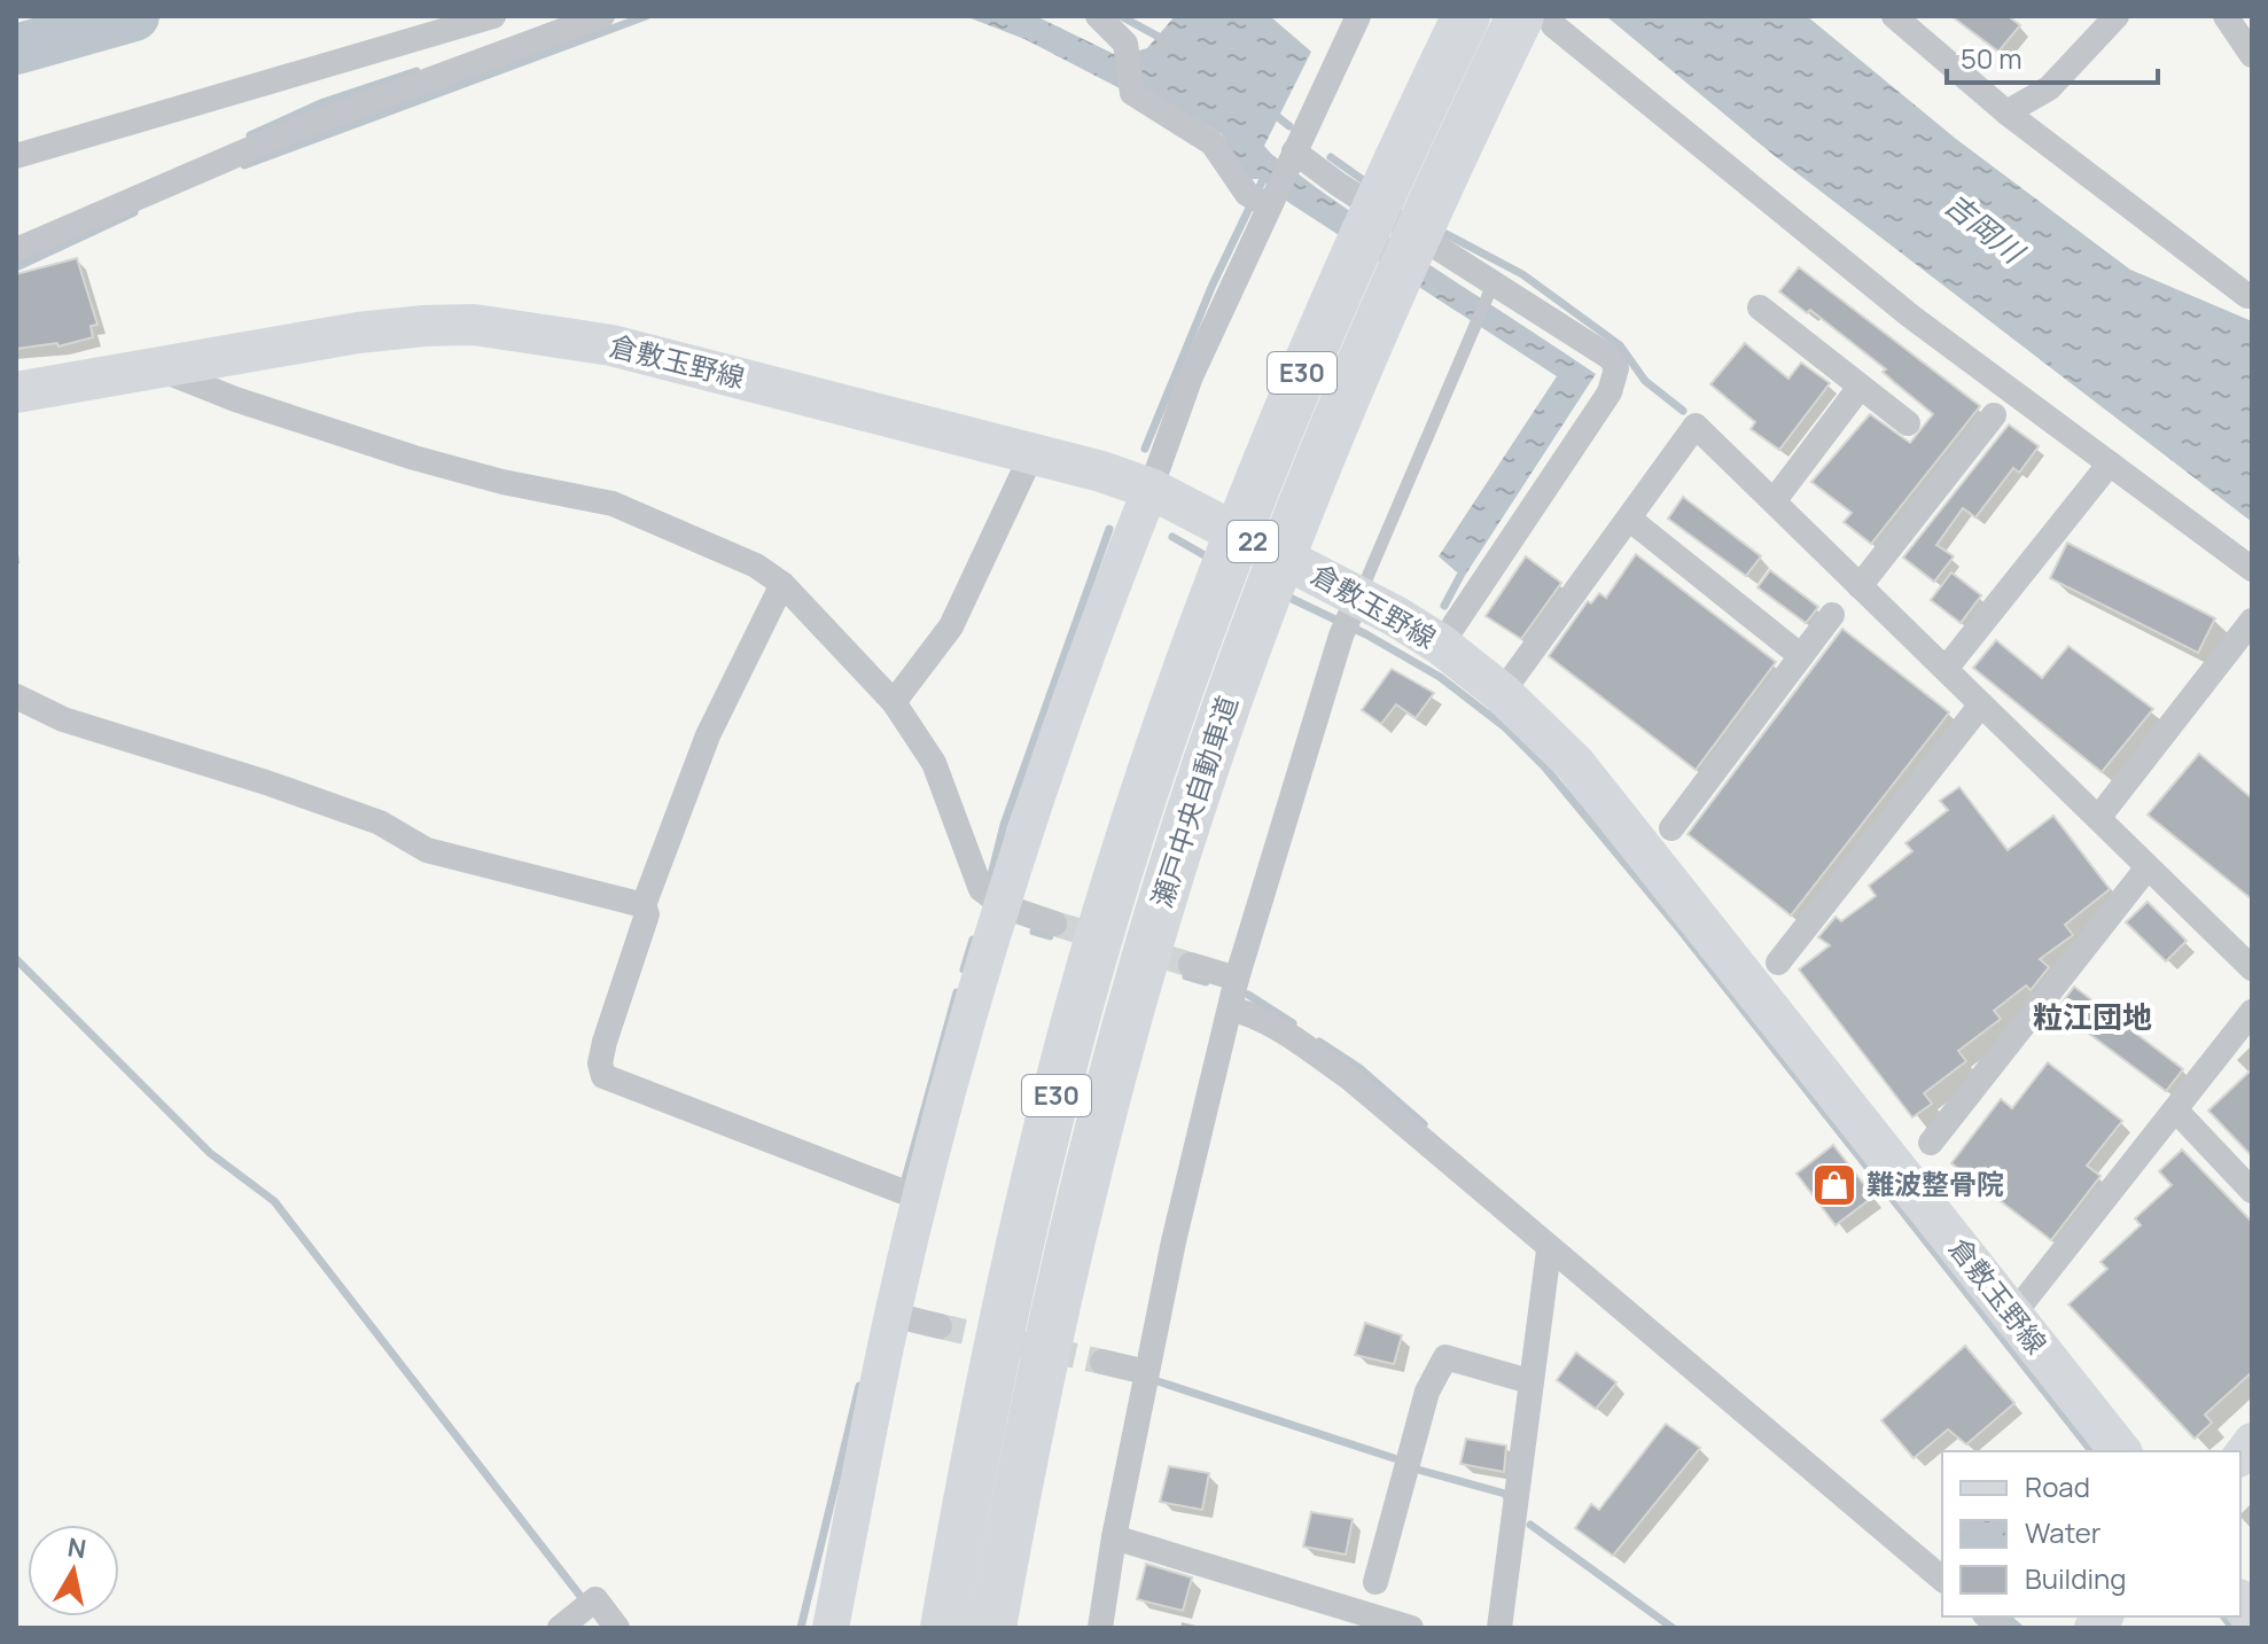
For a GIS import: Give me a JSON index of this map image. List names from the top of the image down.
{
  "streets": {
    "highway": ["E30", "瀬戸中央自動車道"],
    "main road": ["倉敷玉野線", "22"]
  },
  "districts": ["粒江団地"],
  "water": ["吉岡川"],
  "places": {
    "shop": ["難波整骨院"]
  },
  "legend": ["Road", "Water", "Building"],
  "scale_bar": "50 m",
  "north": "top"
}
